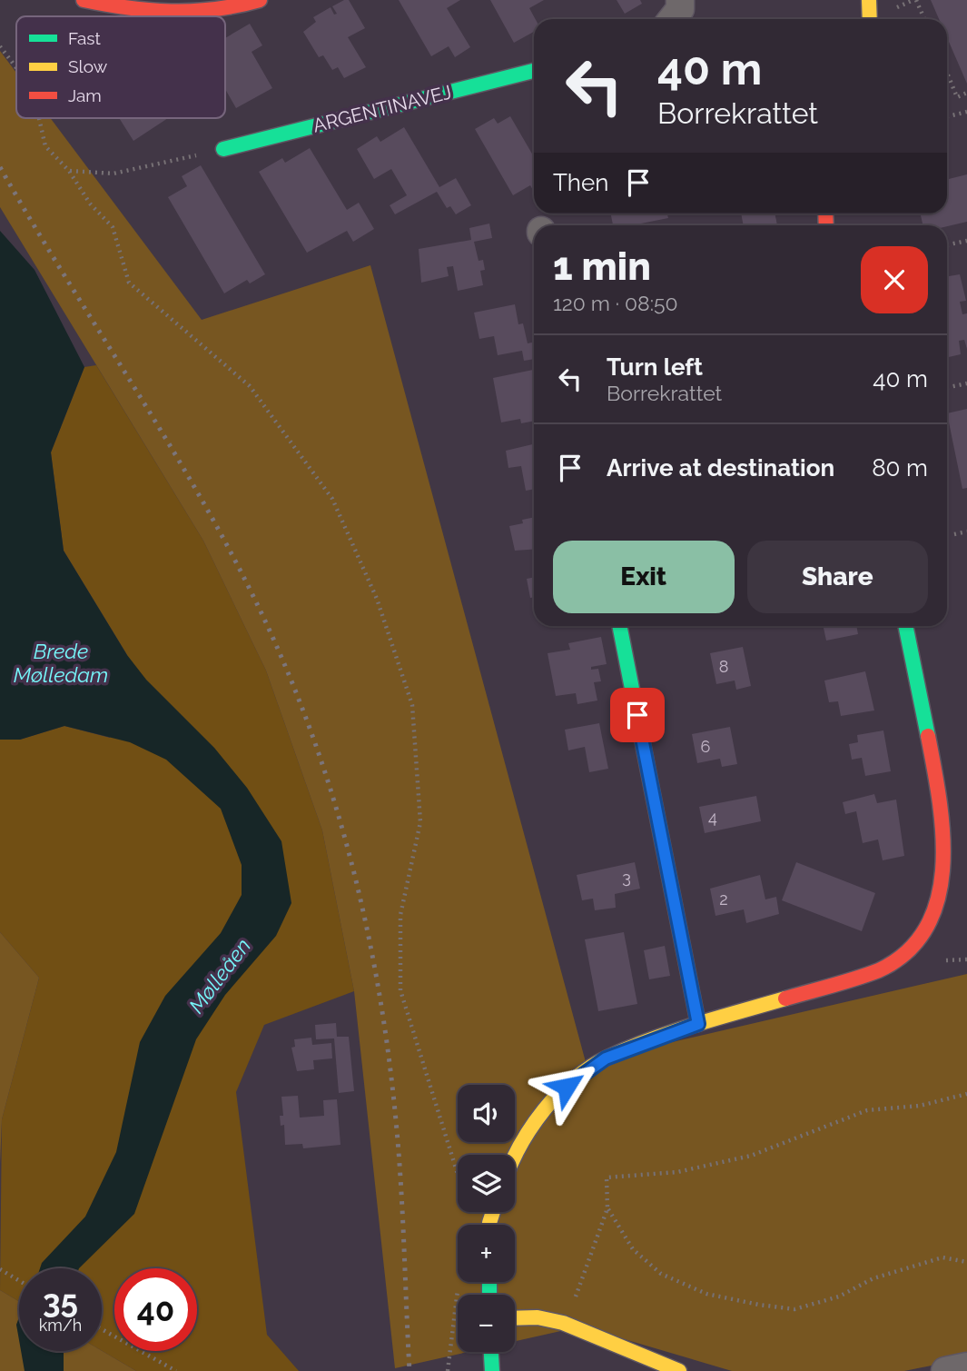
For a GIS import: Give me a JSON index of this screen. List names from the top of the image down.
{
  "streets": {
    "street": ["ARGENTINAVEJ"]
  },
  "water": ["Brede Mølledam", "Mølleåen"],
  "house_numbers": [
    "8",
    "6",
    "4",
    "3",
    "2"
  ],
  "legend": ["Fast", "Slow", "Jam"],
  "page": {
    "turn": ["40 m", "Borrekrattet"],
    "then": "Then",
    "heading": ["1 min", "120 m · 08:50"],
    "list": [
      {
        "name": "Turn left",
        "note": "Borrekrattet",
        "value": "40 m"
      },
      {
        "name": "Arrive at destination",
        "value": "80 m"
      }
    ],
    "buttons": ["Exit", "Share"],
    "map_buttons": ["+", "−"],
    "speed": "35 km/h",
    "limit": "40"
  }
}
